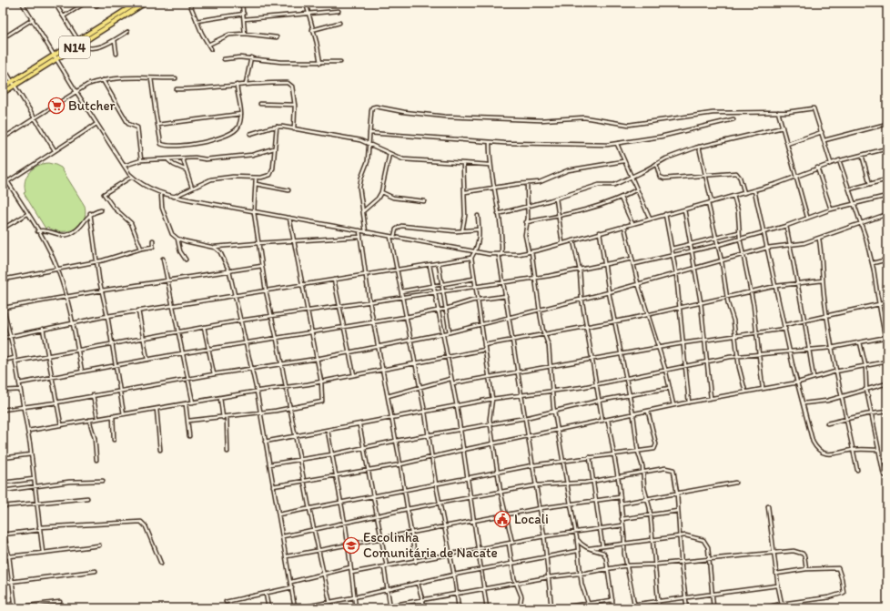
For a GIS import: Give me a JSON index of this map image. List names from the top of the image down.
{
  "streets": {
    "main road": ["N14"]
  },
  "places": {
    "supermarket": ["Butcher"],
    "public building": ["Locali"],
    "school or university": ["Escolinha Comunitária de Nacate"]
  }
}
